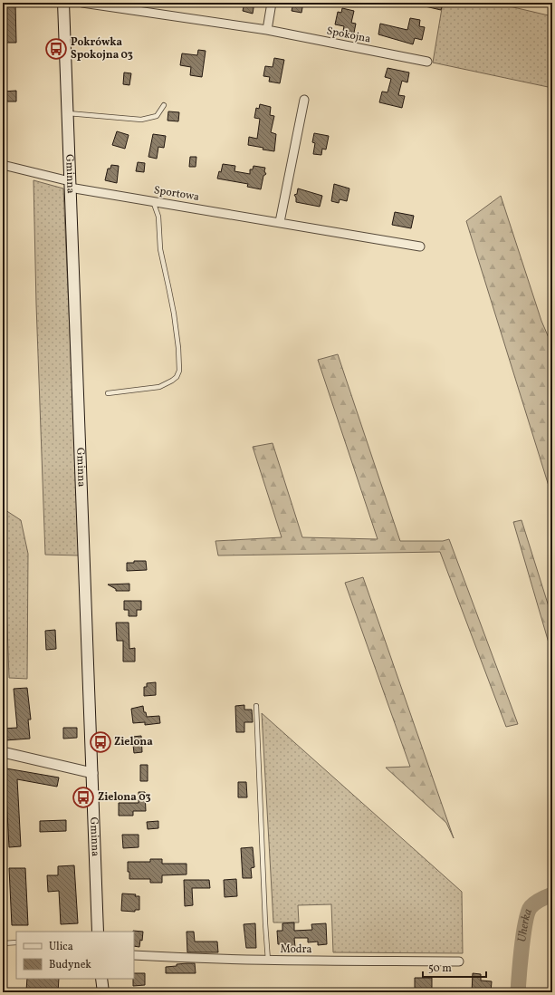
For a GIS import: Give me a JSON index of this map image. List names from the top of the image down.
{
  "streets": {
    "main road": ["Gminna"],
    "street": ["Spokojna", "Sportowa", "Modra"]
  },
  "crossings": [
    ["Gminna", "Sportowa"]
  ],
  "water": ["Uherka"],
  "places": {
    "bus stop": ["Pokrówka Spokojna 03", "Zielona", "Zielona 03"]
  },
  "legend": ["Ulica", "Budynek"],
  "scale_bar": "50 m"
}
